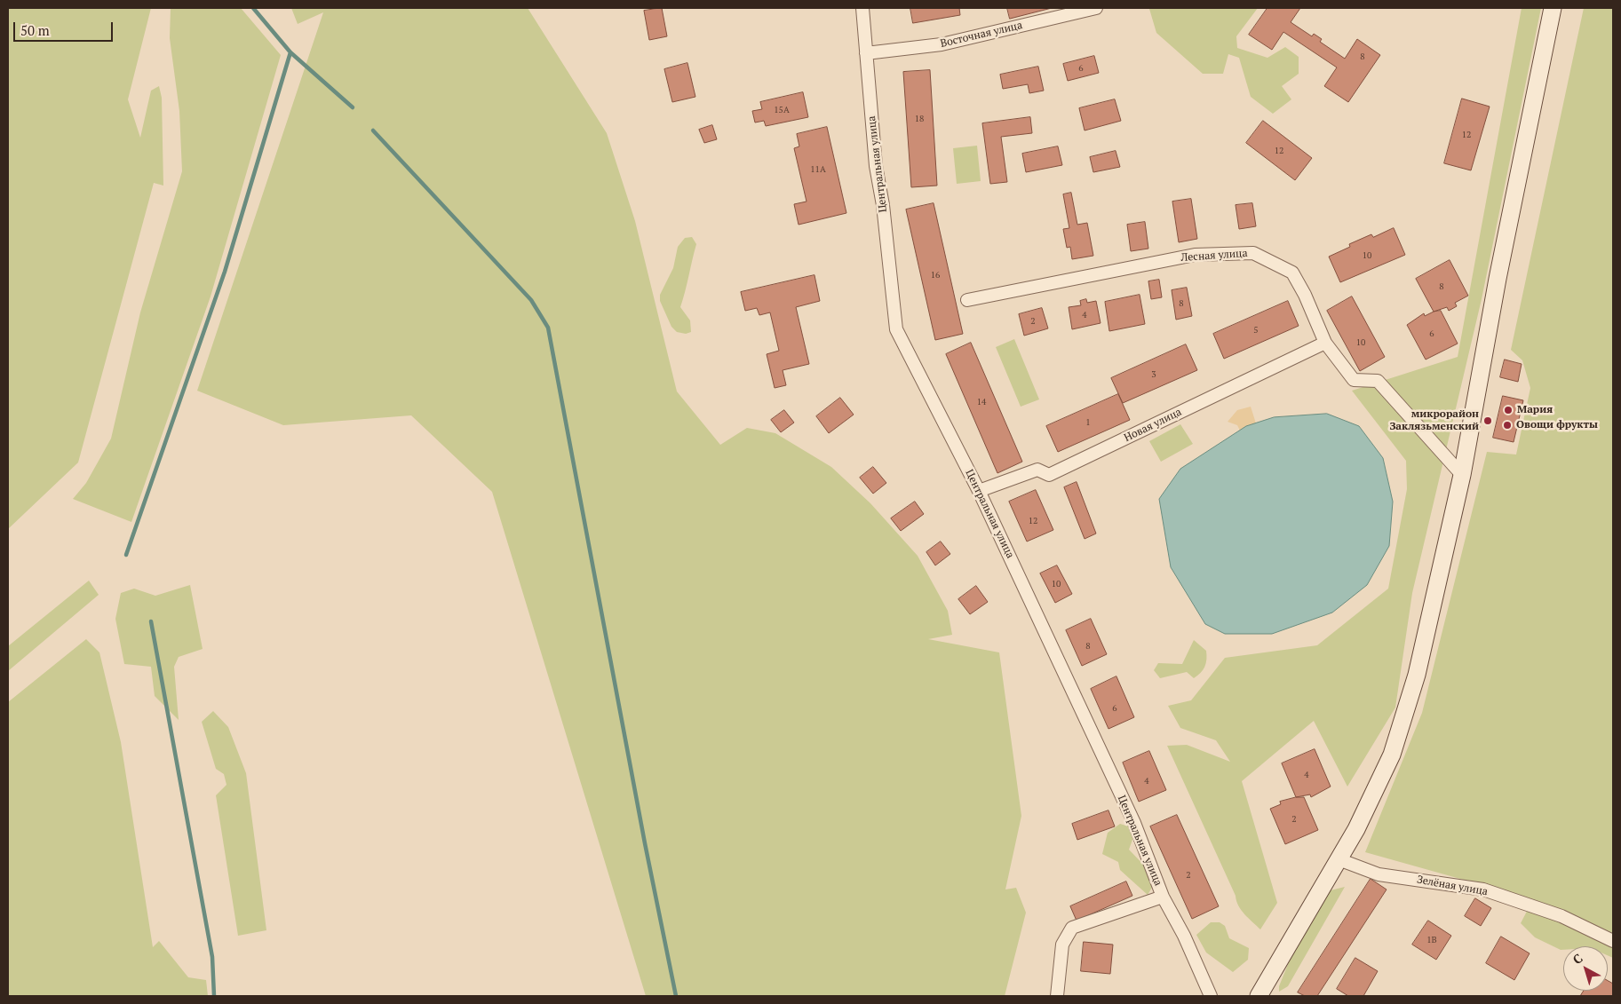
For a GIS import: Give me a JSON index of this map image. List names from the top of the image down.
{
  "streets": {
    "street": [
      "Восточная улица",
      "Центральная улица",
      "Лесная улица",
      "Новая улица",
      "Зелёная улица"
    ]
  },
  "crossings": [
    ["Восточная улица", "Центральная улица"],
    ["Центральная улица", "Новая улица"],
    ["Лесная улица", "Новая улица"]
  ],
  "places": ["Мария", "микрорайон Заклязьменский", "Овощи фрукты"],
  "house_numbers": [
    "8",
    "6",
    "15А",
    "18",
    "12",
    "12",
    "11А",
    "10",
    "16",
    "8",
    "8",
    "4",
    "2",
    "5",
    "6",
    "10",
    "3",
    "14",
    "1",
    "12",
    "10",
    "8",
    "6",
    "4",
    "4",
    "2",
    "2",
    "1В"
  ],
  "scale_bar": "50 m",
  "north": "top left"
}
